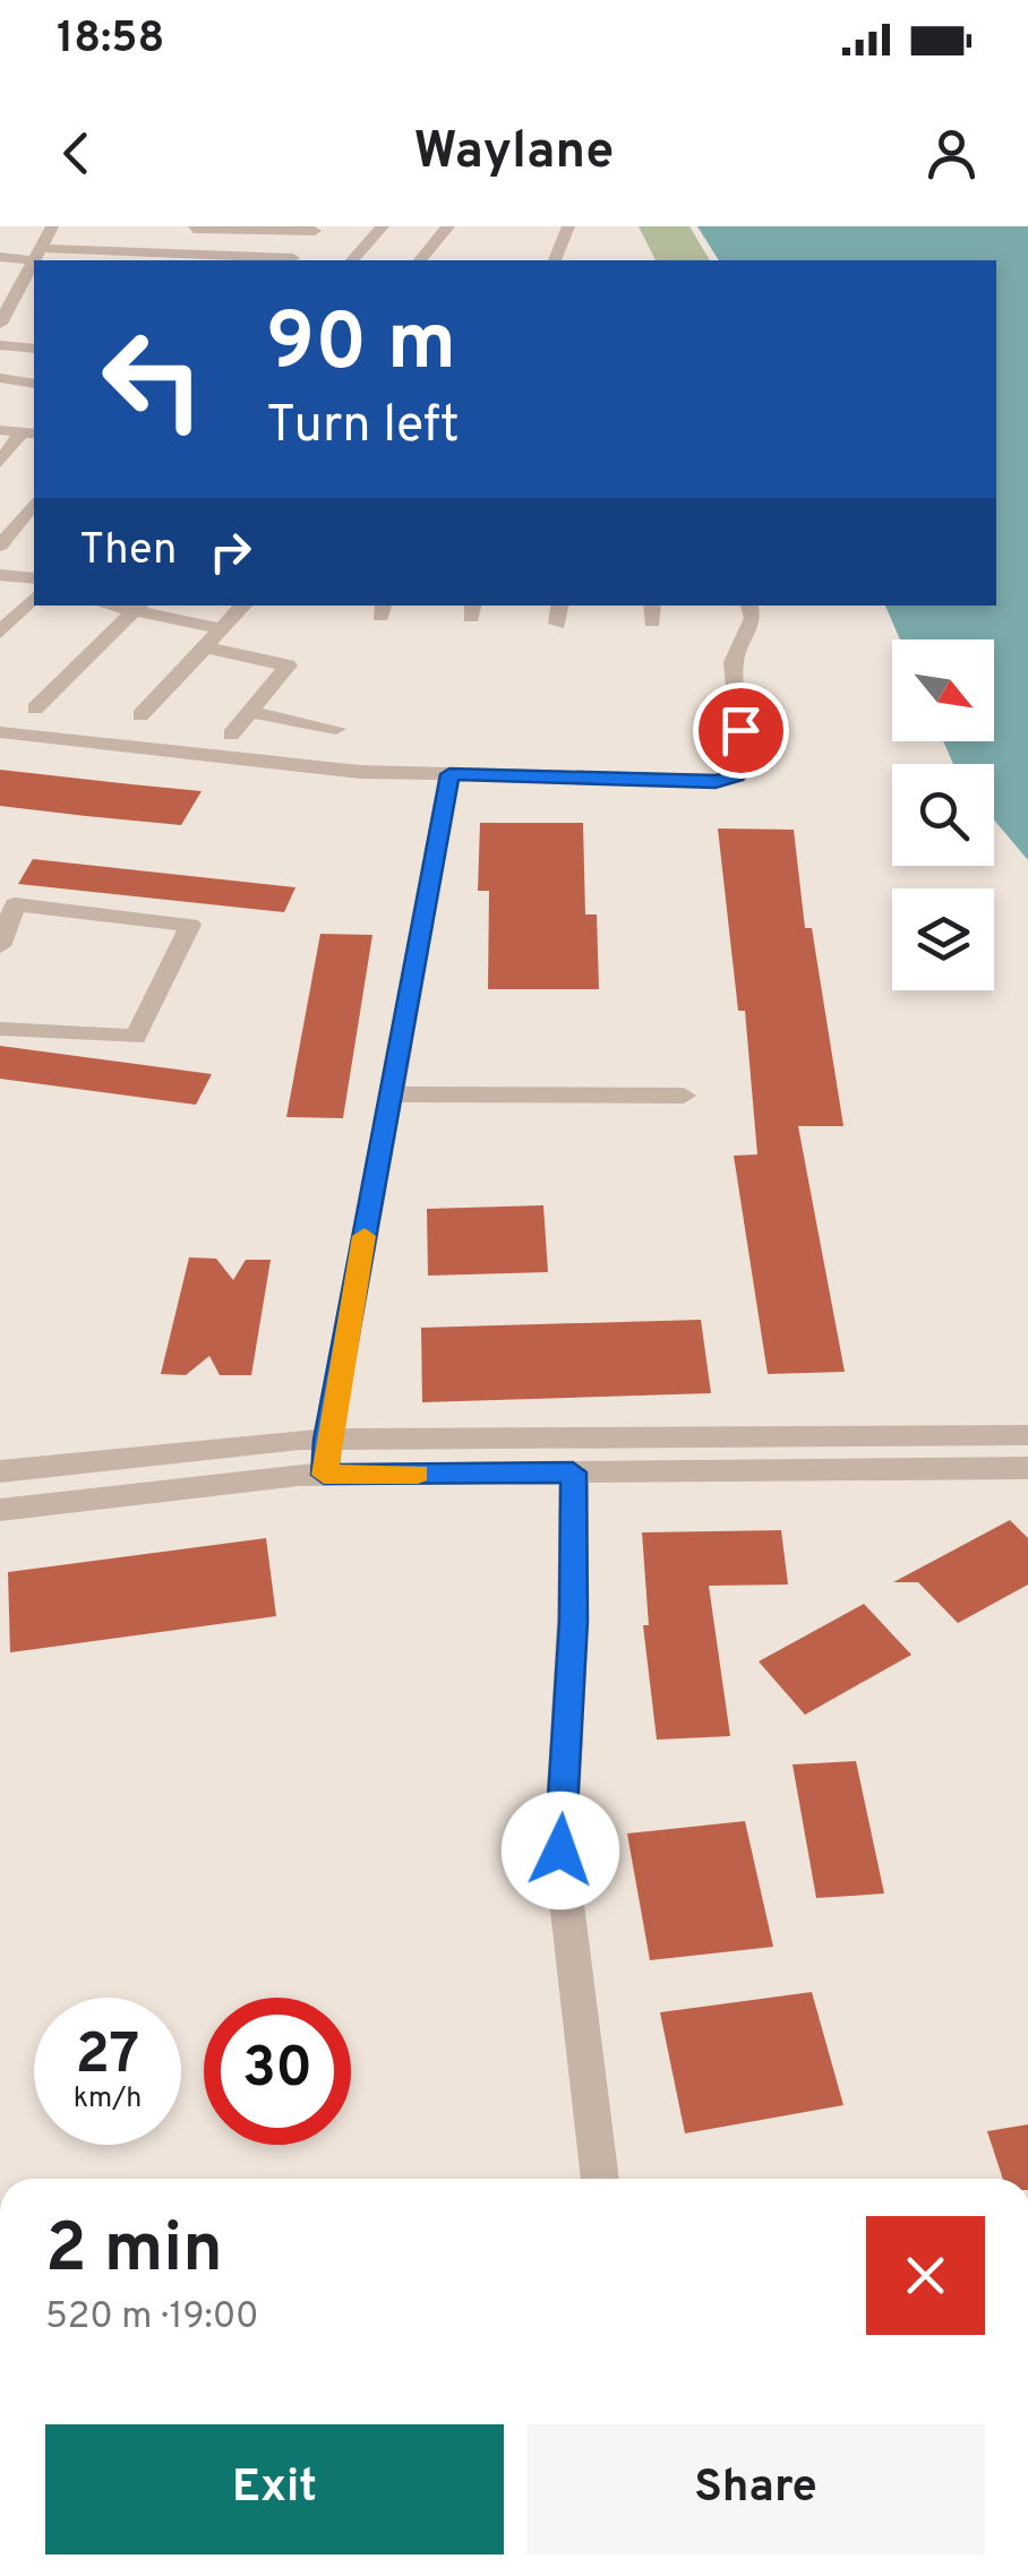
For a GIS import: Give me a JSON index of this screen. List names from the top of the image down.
{
  "north": "bottom right",
  "page": {
    "status": "18:58",
    "header": "Waylane",
    "turn": ["90 m", "Turn left"],
    "then": "Then",
    "speed": "27 km/h",
    "limit": "30",
    "heading": ["2 min", "520 m · 19:00"],
    "buttons": ["Exit", "Share"]
  }
}
